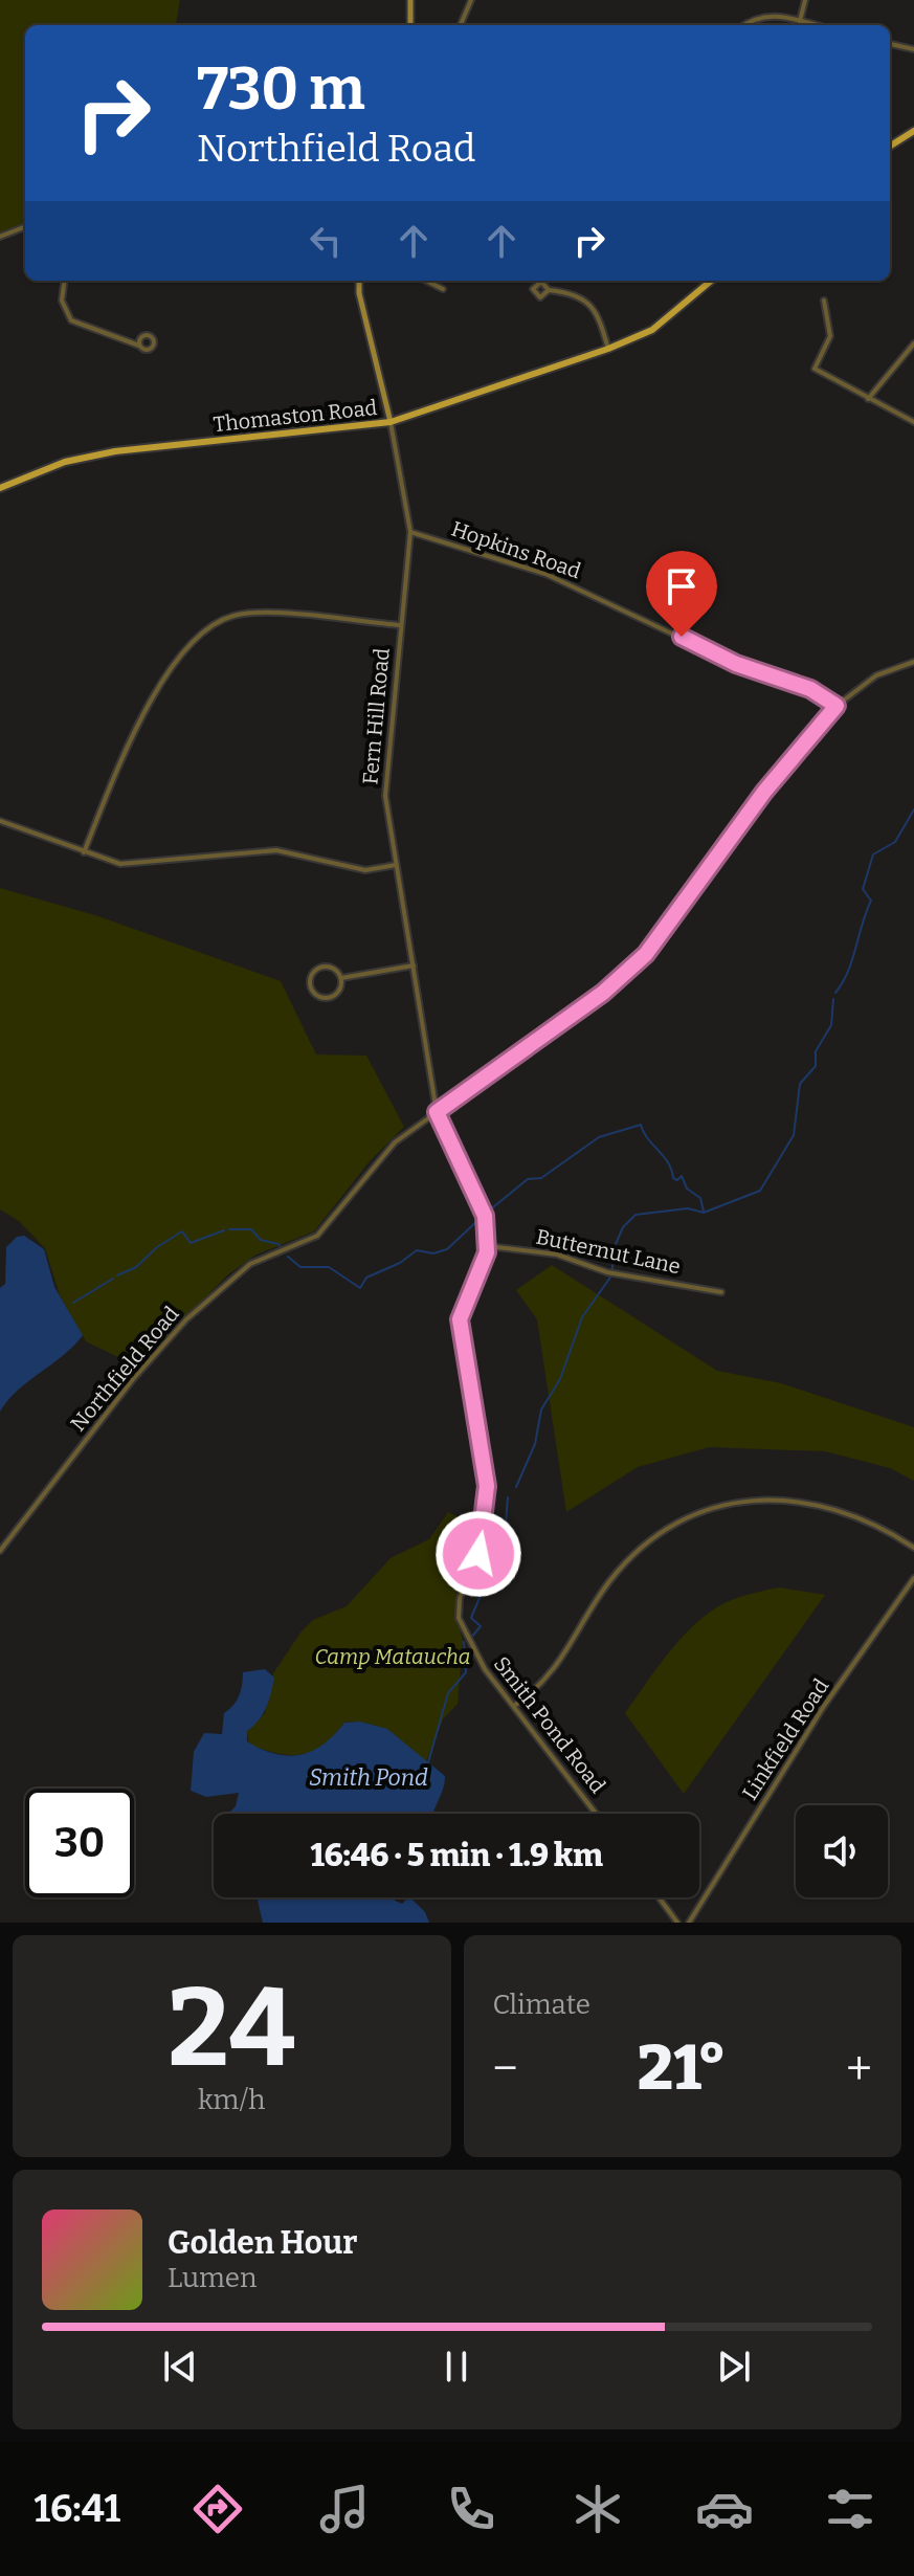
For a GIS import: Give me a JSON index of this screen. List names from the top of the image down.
{
  "streets": {
    "main road": ["Thomaston Road"],
    "street": [
      "Hopkins Road",
      "Fern Hill Road",
      "Butternut Lane",
      "Northfield Road",
      "Smith Pond Road",
      "Linkfield Road"
    ]
  },
  "crossings": [
    ["Thomaston Road", "Fern Hill Road"],
    ["Hopkins Road", "Fern Hill Road"],
    ["Hopkins Road", "Northfield Road"],
    ["Fern Hill Road", "Northfield Road"],
    ["Butternut Lane", "Smith Pond Road"]
  ],
  "water": ["Smith Pond"],
  "parks": ["Camp Mataucha"],
  "page": {
    "turn": ["730 m", "Northfield Road"],
    "limit": "30",
    "trip": "16:46 · 5 min · 1.9 km",
    "tile": [
      ["24", "km/h"],
      "Climate"
    ],
    "heat": ["−", "21°", "+"],
    "song": ["Golden Hour", "Lumen"],
    "tabs": "16:41"
  }
}
